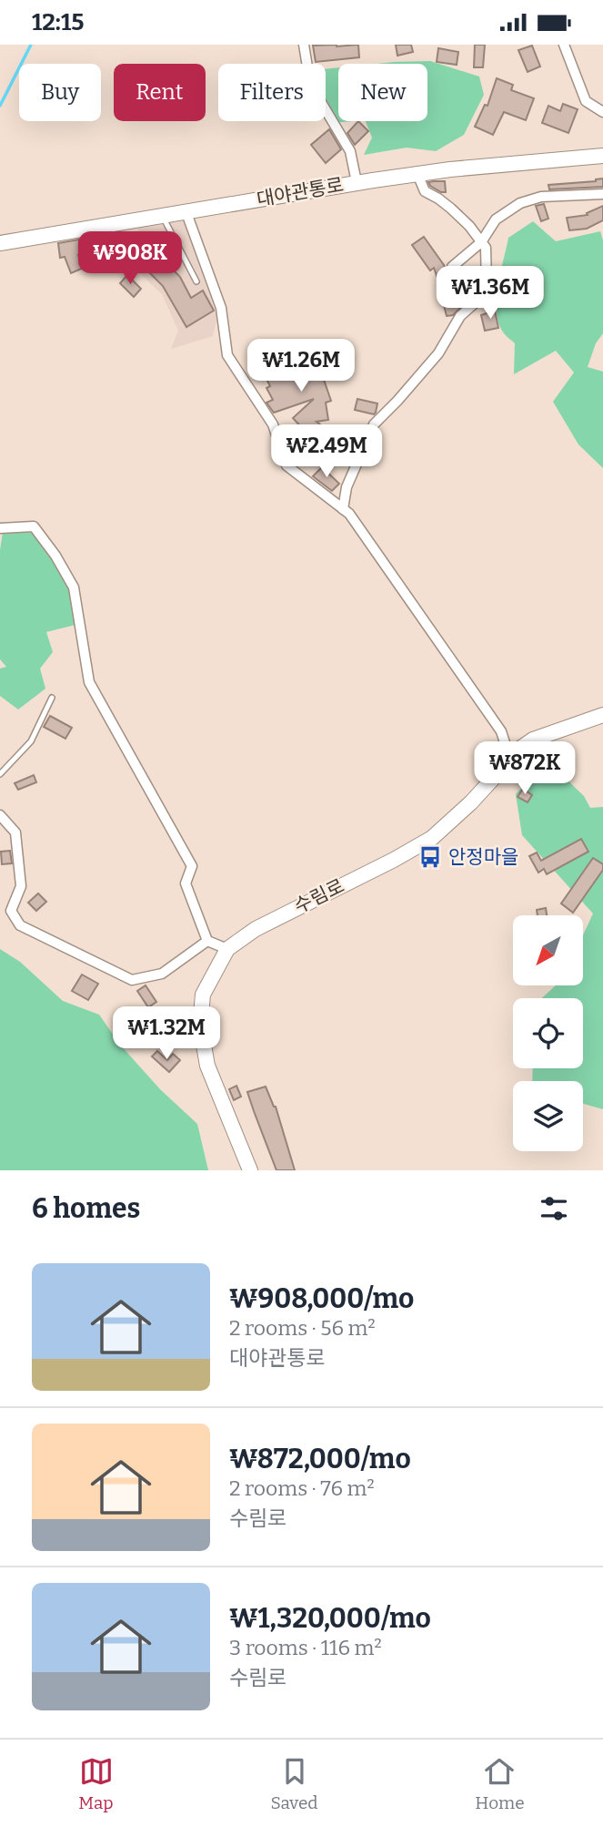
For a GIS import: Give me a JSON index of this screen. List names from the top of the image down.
{
  "streets": {
    "main road": ["대야관통로", "수림로"]
  },
  "places": {
    "bus stop": ["안정마을"]
  },
  "north": "bottom left",
  "page": {
    "status": "12:15",
    "chip": [
      "Buy",
      "Rent",
      "Filters",
      "New"
    ],
    "price": [
      "₩908K",
      "₩1.36M",
      "₩1.26M",
      "₩2.49M",
      "₩872K",
      "₩1.32M"
    ],
    "heading": "6 homes",
    "list": [
      {
        "name": "₩908,000/mo",
        "note": "2 rooms · 56 m² · 대야관통로"
      },
      {
        "name": "₩872,000/mo",
        "note": "2 rooms · 76 m² · 수림로"
      },
      {
        "name": "₩1,320,000/mo",
        "note": "3 rooms · 116 m² · 수림로"
      }
    ],
    "tabs": ["Map", "Saved", "Home"]
  }
}
